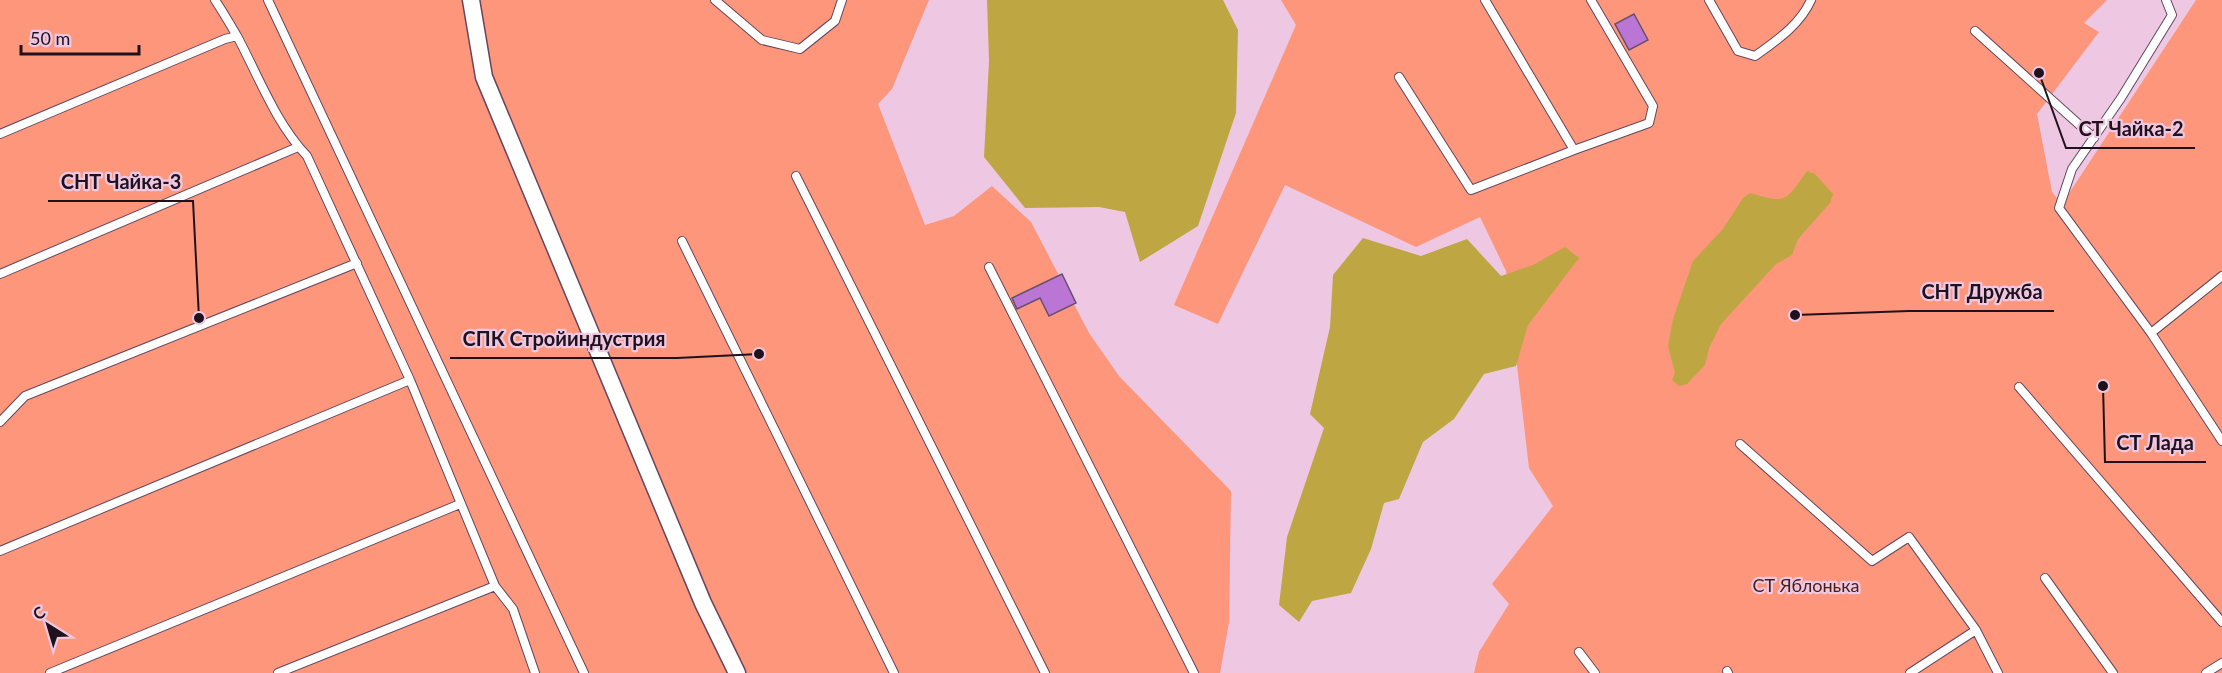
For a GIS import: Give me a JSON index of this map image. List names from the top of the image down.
{
  "parks": ["СТ Яблонька"],
  "places": [
    "СТ Чайка-2",
    "СНТ Дружба",
    "СНТ Чайка-3",
    "СПК Стройиндустрия",
    "СТ Лада"
  ],
  "scale_bar": "50 m",
  "north": "top left"
}
